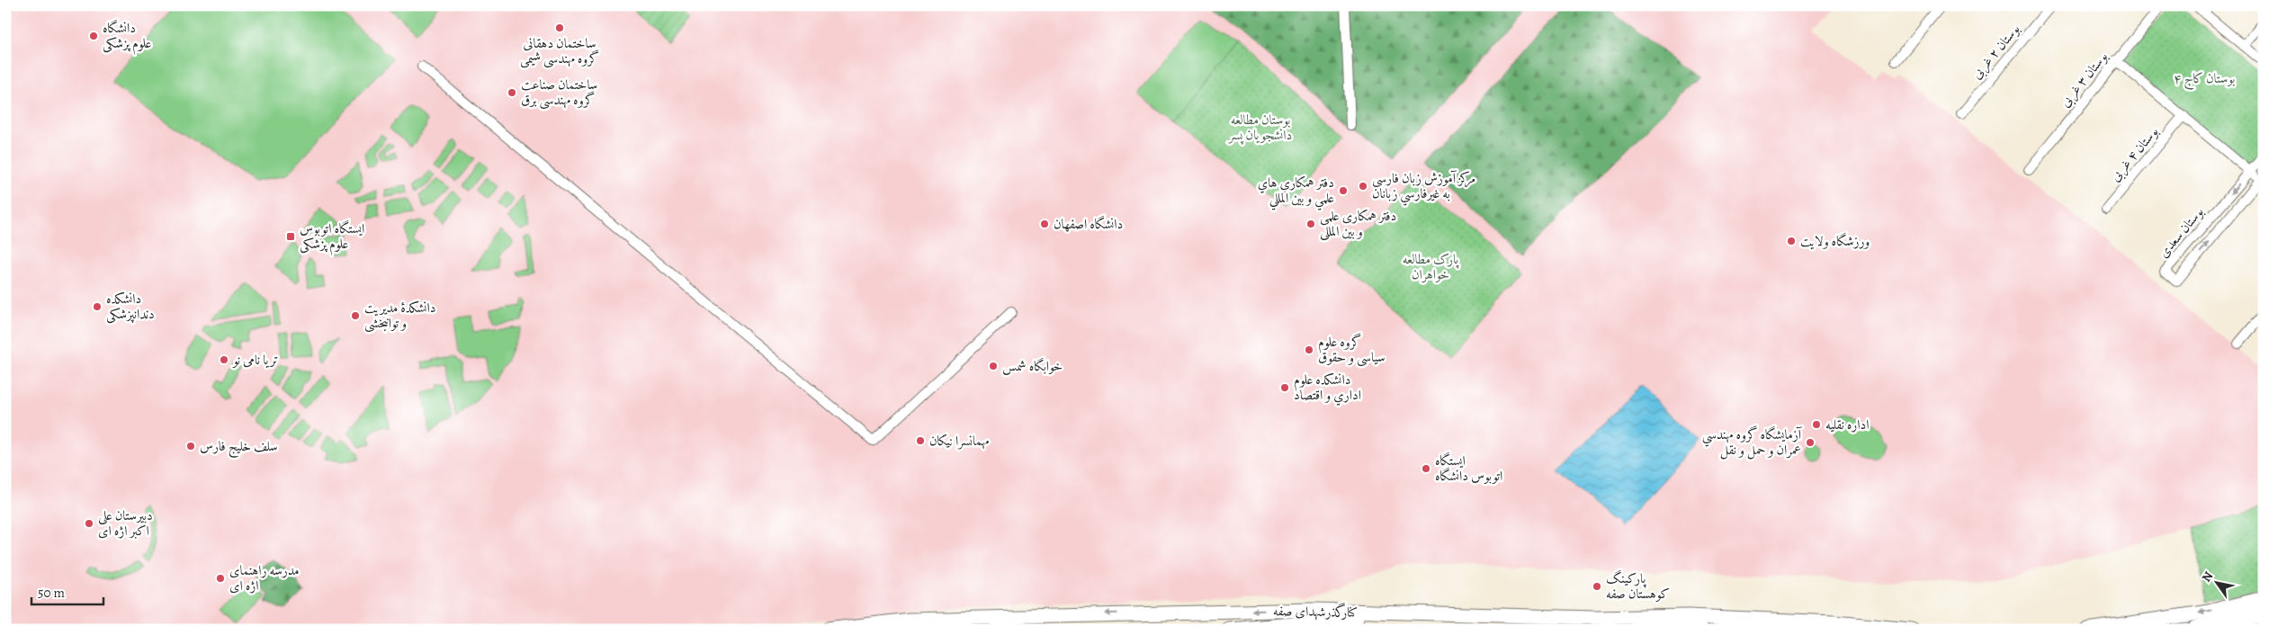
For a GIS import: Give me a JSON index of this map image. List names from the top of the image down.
{
  "streets": {
    "main road": ["کنارگذرشهدای صفه"],
    "street": [
      "بوستان ۲ غربی",
      "بوستان ۳ غربی",
      "بوستان ۴ غربی",
      "بوستان سعدی"
    ]
  },
  "parks": ["بوستان کاج ۴", "بوستان مطالعه دانشجویان پسر", "پارک مطالعه خواهران"],
  "places": {
    "other": [
      "ساختمان دهقانی گروه مهندسی شیمی",
      "دانشگاه علوم پزشکی",
      "ساختمان صناعت گروه مهندسی برق",
      "مرکز آموزش زبان فارسي به غيرفارسي زبانان",
      "دفتر همکاري هاي علمي و بين المللي",
      "دانشگاه اصفهان",
      "دفتر همکاری علمی و بین المللی",
      "ورزشگاه ولایت",
      "دانشکده دندانپزشکی",
      "دانشکدهٔ مدیریت و توانبخشی",
      "گروه علوم سیاسی و حقوق",
      "تریا نامی نو",
      "خوابگاه شمس",
      "دانشکده علوم اداري و اقتصاد",
      "اداره نقليه",
      "مهمانسرا نیکان",
      "آزمايشگاه گروه مهندسي عمران و حمل و نقل",
      "سلف خلیج فارس",
      "ایستگاه اتوبوس دانشگاه",
      "دبیرستان علی اکبر اژه ای",
      "مدرسه راهنمای اژه ای",
      "پارکینگ کوهستان صفه"
    ],
    "transit": ["ایستگاه اتوبوس علوم پزشکی"]
  },
  "scale_bar": "50 m",
  "north": "top left"
}
